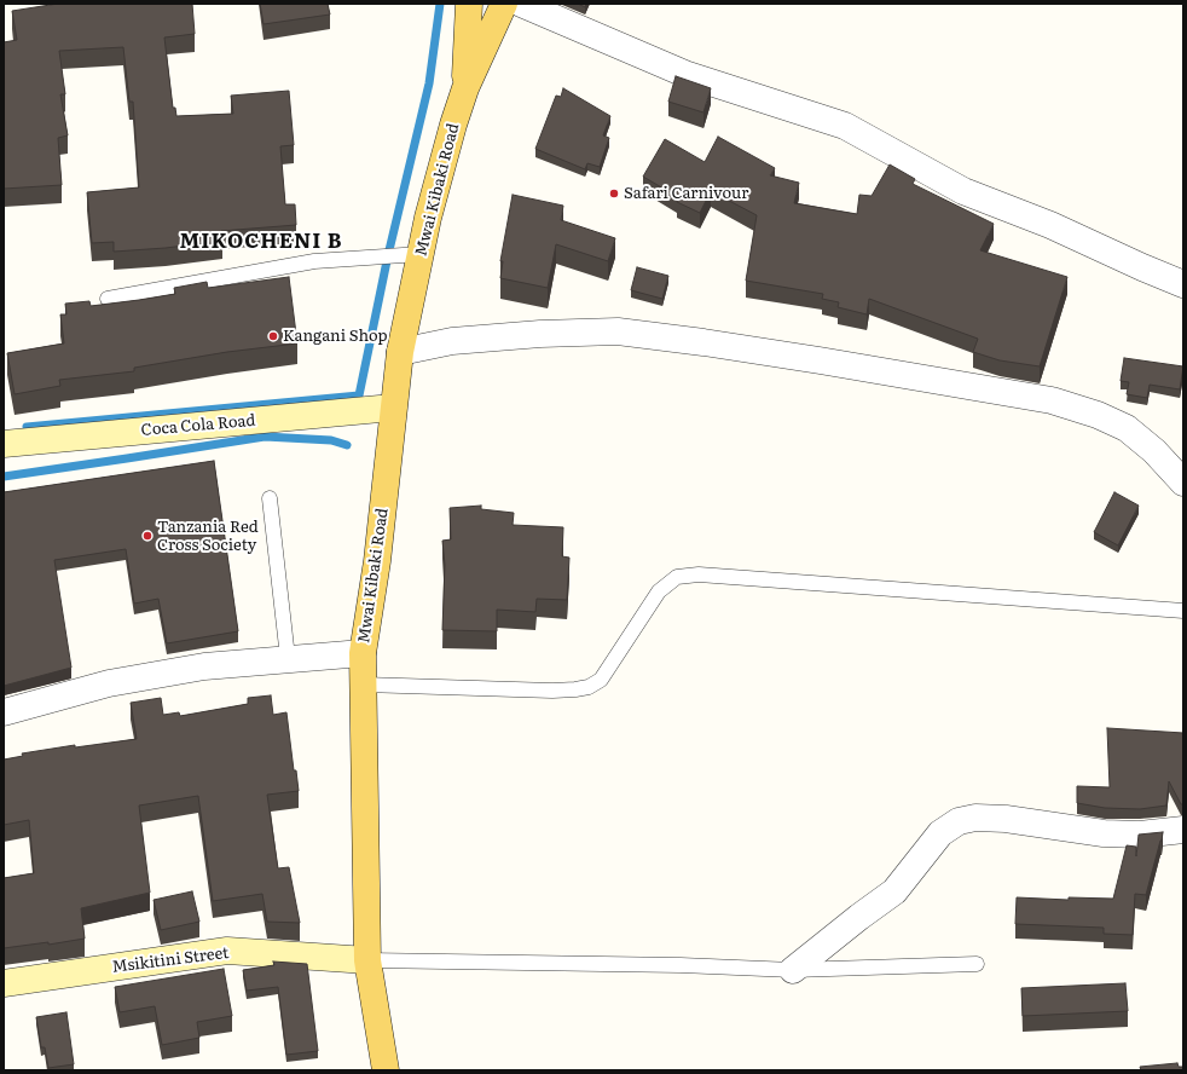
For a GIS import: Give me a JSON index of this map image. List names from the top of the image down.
{
  "streets": {
    "main road": ["Mwai Kibaki Road", "Coca Cola Road", "Msikitini Street"]
  },
  "crossings": [
    ["Mwai Kibaki Road", "Coca Cola Road"],
    ["Mwai Kibaki Road", "Msikitini Street"]
  ],
  "districts": ["MIKOCHENI B"],
  "places": ["Safari Carnivour", "Kangani Shop", "Tanzania Red Cross Society"]
}
